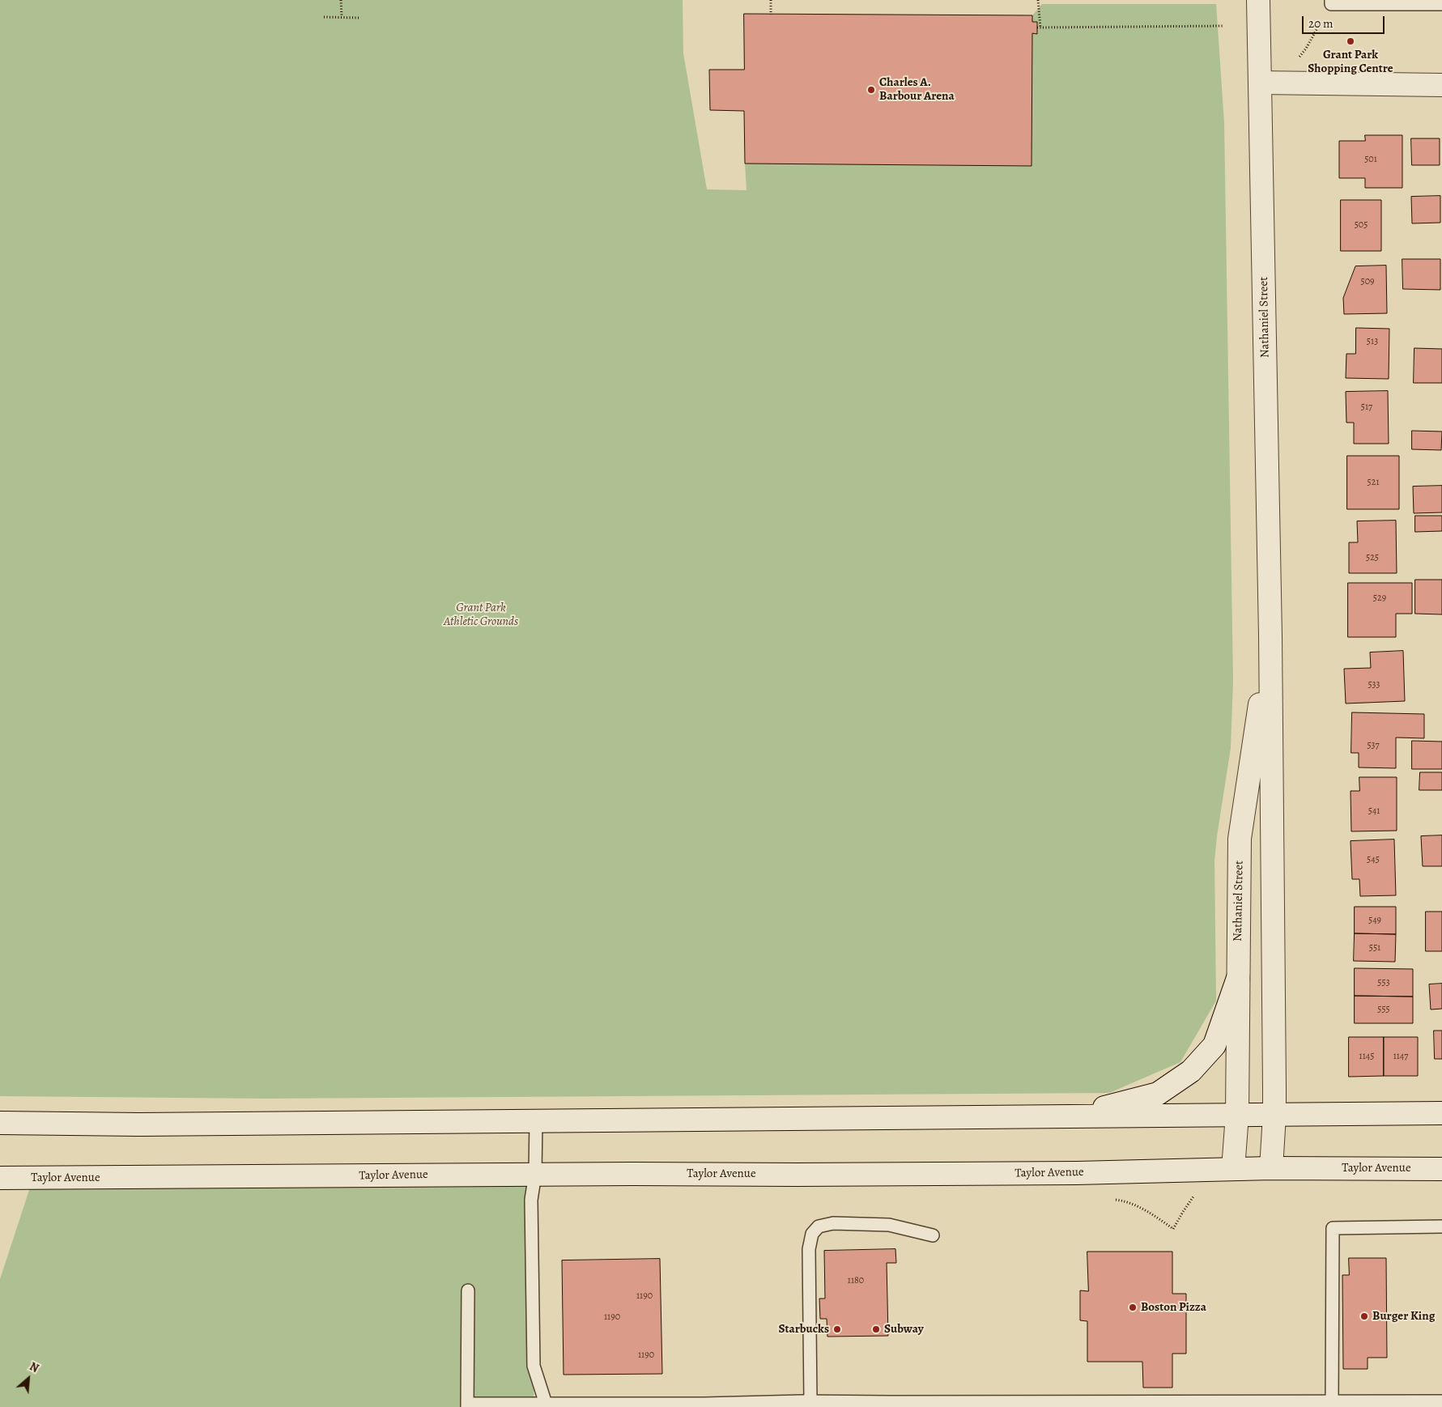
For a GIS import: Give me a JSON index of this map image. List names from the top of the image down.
{
  "streets": {
    "main road": ["Nathaniel Street", "Taylor Avenue"]
  },
  "crossings": [
    ["Nathaniel Street", "Taylor Avenue"]
  ],
  "parks": ["Grant Park Athletic Grounds"],
  "places": [
    "Grant Park Shopping Centre",
    "Charles A. Barbour Arena",
    "Boston Pizza",
    "Burger King",
    "Starbucks",
    "Subway"
  ],
  "house_numbers": [
    "501",
    "505",
    "509",
    "513",
    "517",
    "521",
    "525",
    "529",
    "533",
    "537",
    "541",
    "545",
    "549",
    "551",
    "553",
    "555",
    "1145",
    "1147",
    "1180",
    "1190",
    "1190",
    "1190"
  ],
  "scale_bar": "20 m",
  "north": "top right"
}
